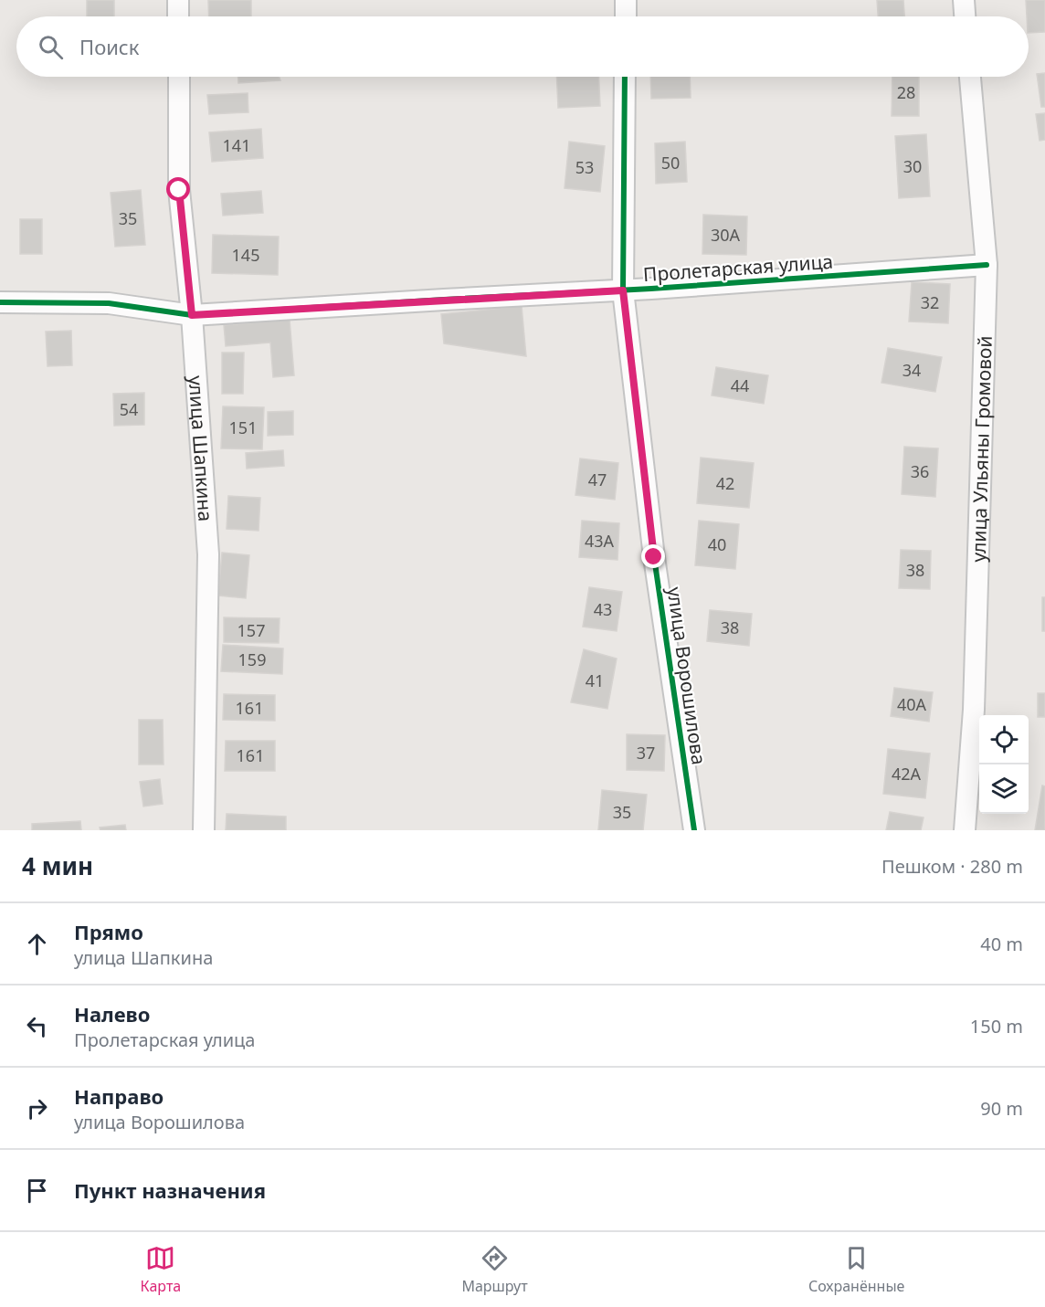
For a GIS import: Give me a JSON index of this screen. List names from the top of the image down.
{
  "streets": {
    "street": [
      "Пролетарская улица",
      "улица Шапкина",
      "улица Ульяны Громовой",
      "улица Ворошилова"
    ]
  },
  "crossings": [
    ["Пролетарская улица", "улица Шапкина"],
    ["Пролетарская улица", "улица Ульяны Громовой"],
    ["Пролетарская улица", "улица Ворошилова"]
  ],
  "house_numbers": [
    "28",
    "141",
    "50",
    "30",
    "53",
    "35",
    "30А",
    "145",
    "32",
    "34",
    "44",
    "54",
    "151",
    "36",
    "47",
    "42",
    "43А",
    "40",
    "38",
    "43",
    "38",
    "157",
    "159",
    "41",
    "40А",
    "161",
    "37",
    "161",
    "42А",
    "35"
  ],
  "page": {
    "search": "Поиск",
    "heading": ["4 мин", "Пешком · 280 m"],
    "list": [
      ["Прямо", "улица Шапкина", "40 m"],
      ["Налево", "Пролетарская улица", "150 m"],
      ["Направо", "улица Ворошилова", "90 m"],
      "Пункт назначения"
    ],
    "nav": ["Карта", "Маршрут", "Сохранённые"]
  }
}
